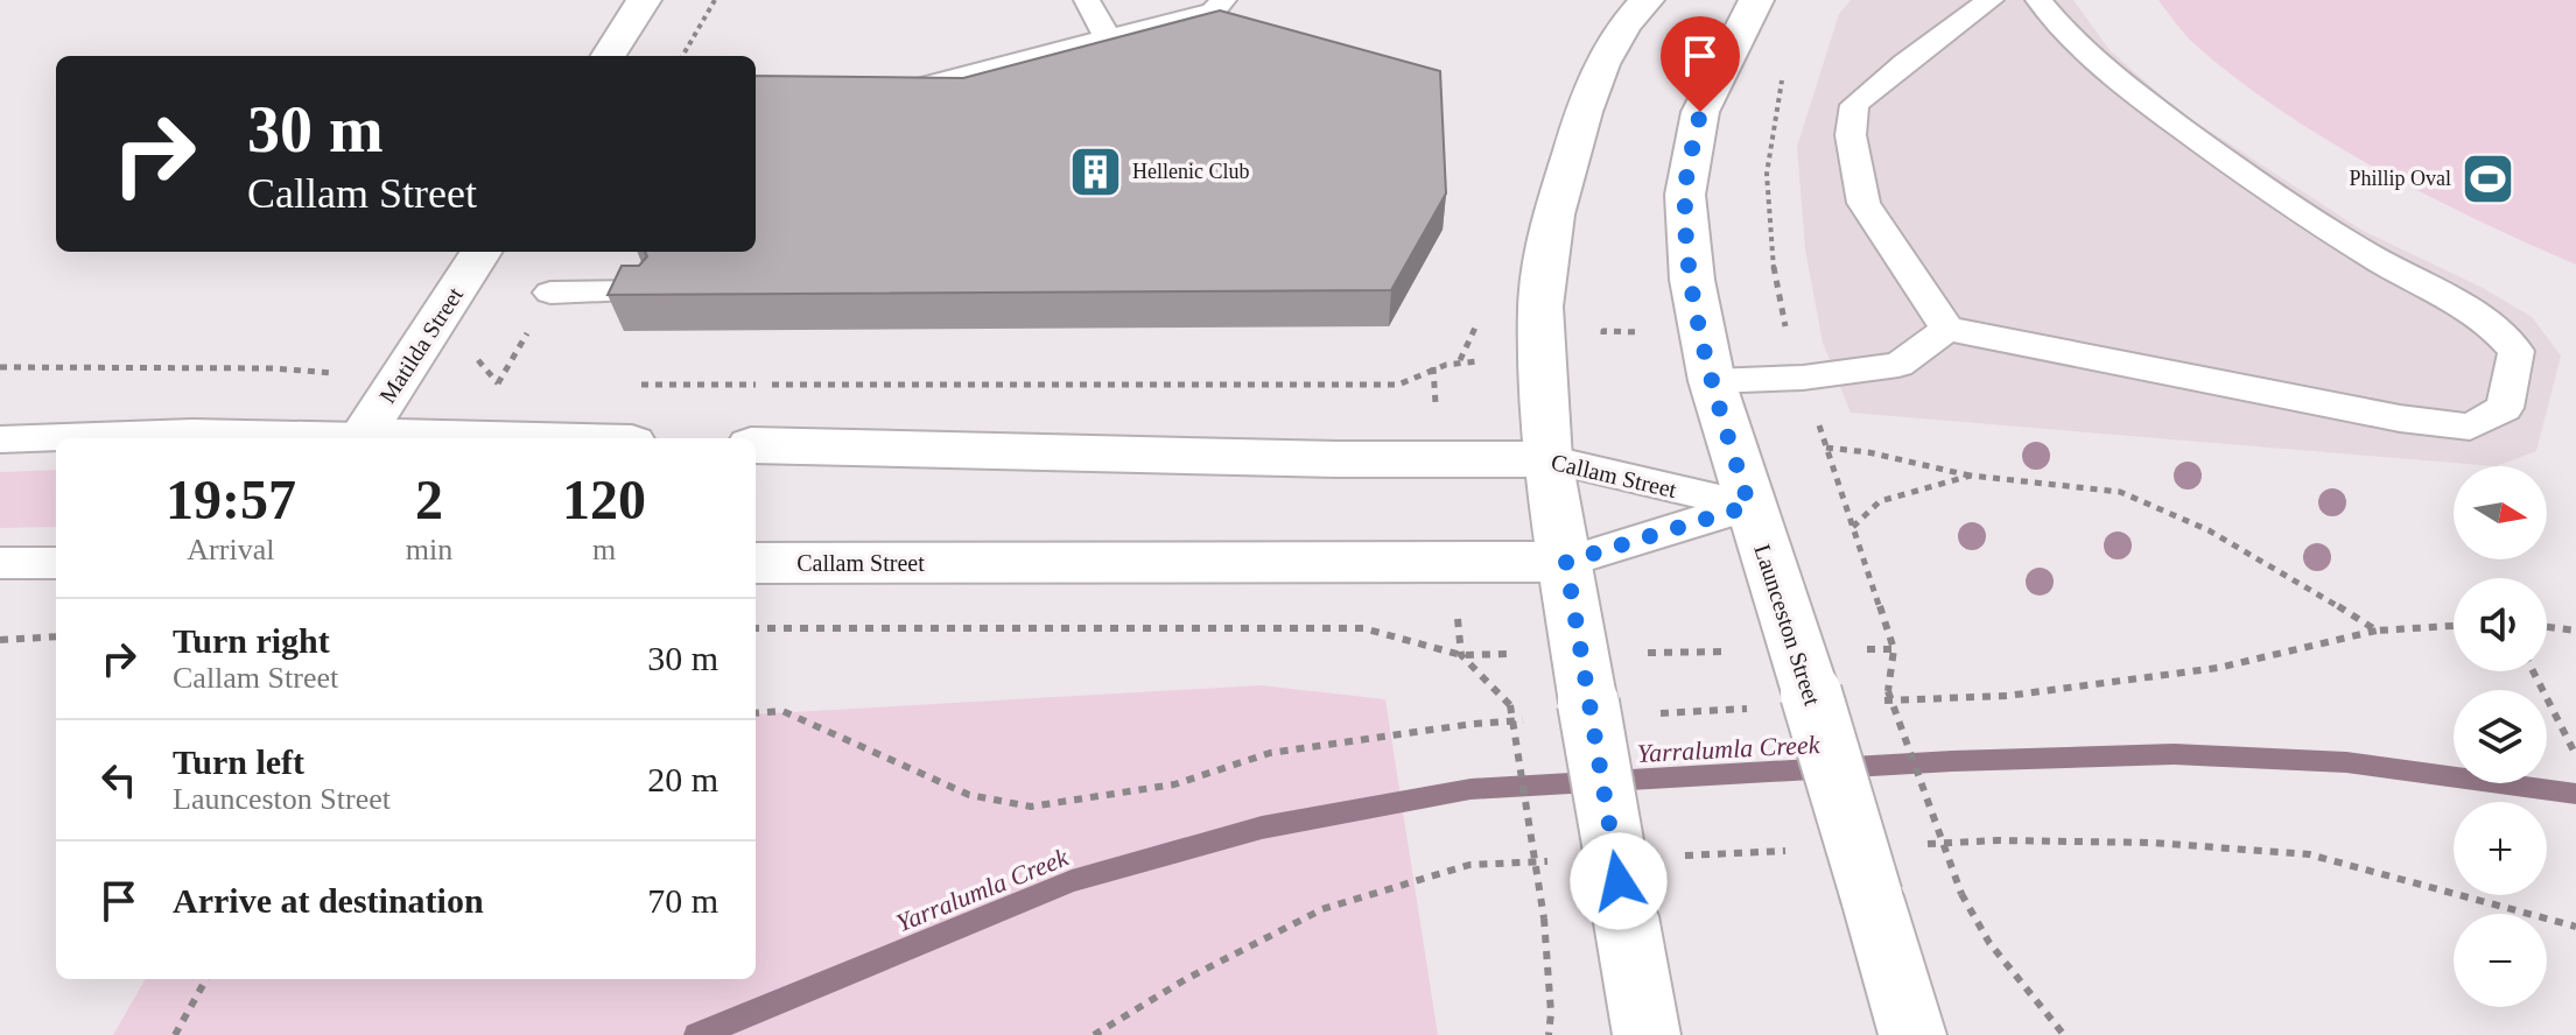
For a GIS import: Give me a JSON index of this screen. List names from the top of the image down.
{
  "streets": {
    "main road": ["Matilda Street", "Callam Street", "Launceston Street"]
  },
  "crossings": [
    ["Callam Street", "Launceston Street"]
  ],
  "water": ["Yarralumla Creek"],
  "places": {
    "building": ["Hellenic Club"],
    "sports": ["Phillip Oval"]
  },
  "north": "right",
  "page": {
    "turn": ["30 m", "Callam Street"],
    "eta": [
      "19:57",
      "Arrival",
      "2",
      "min",
      "120",
      "m"
    ],
    "map_buttons": ["+", "−"],
    "list": [
      {
        "name": "Turn right",
        "note": "Callam Street",
        "value": "30 m"
      },
      {
        "name": "Turn left",
        "note": "Launceston Street",
        "value": "20 m"
      },
      {
        "name": "Arrive at destination",
        "value": "70 m"
      }
    ]
  }
}
